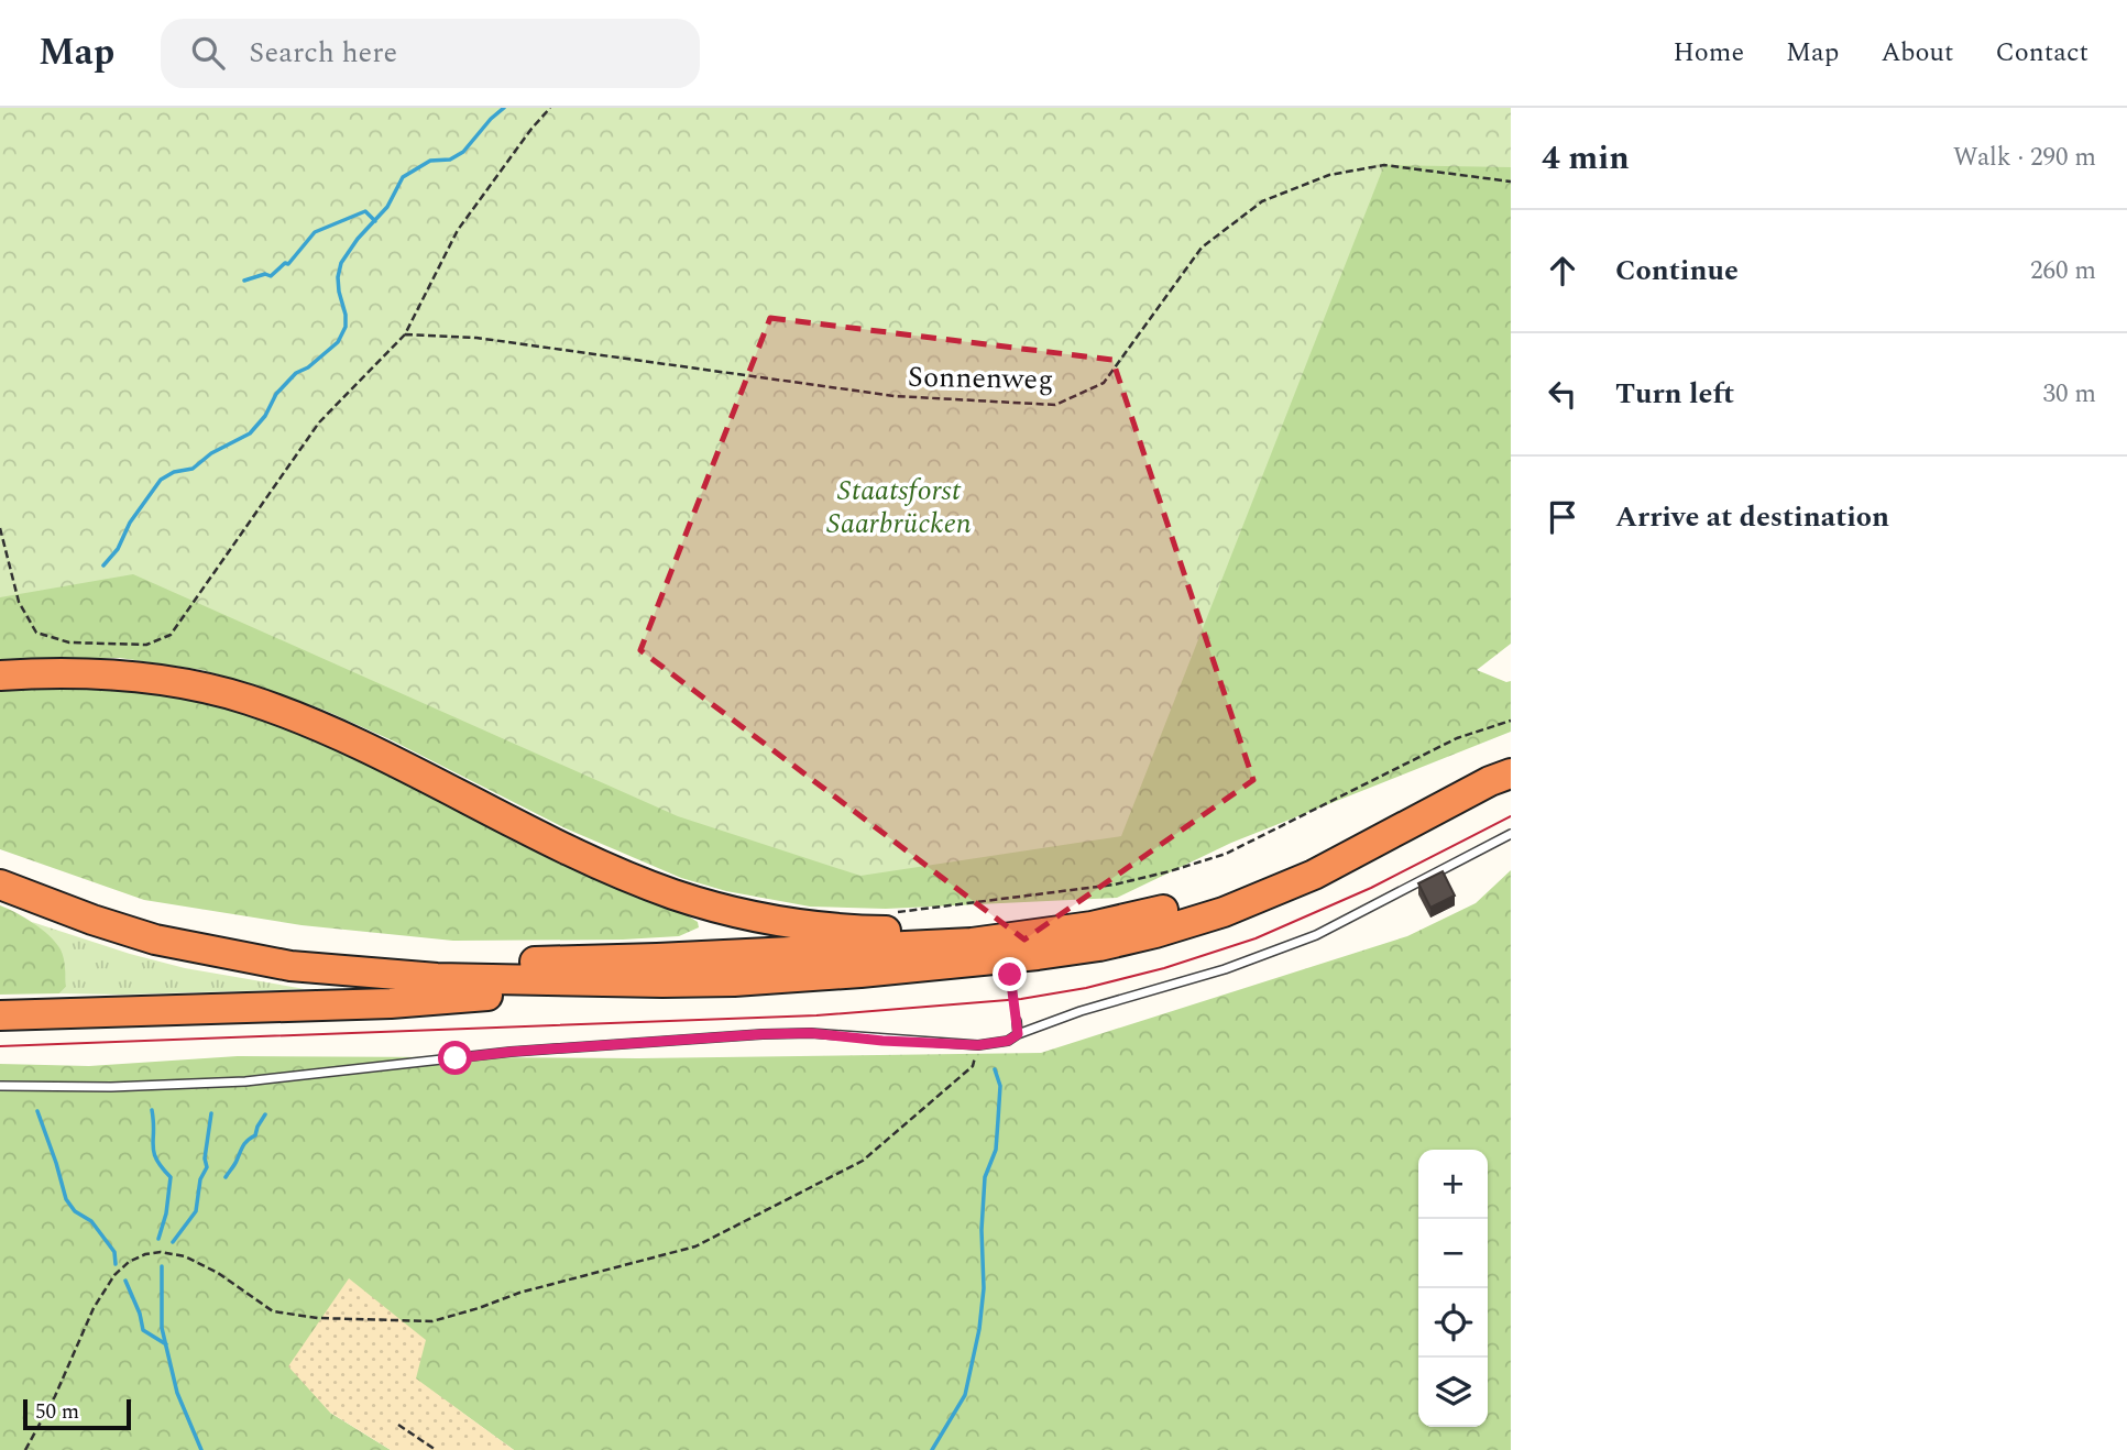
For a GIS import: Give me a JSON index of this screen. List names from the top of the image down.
{
  "streets": {
    "path": ["Sonnenweg"]
  },
  "parks": ["Staatsforst Saarbrücken"],
  "scale_bar": "50 m",
  "page": {
    "header": "Map",
    "search": "Search here",
    "nav": [
      "Home",
      "Map",
      "About",
      "Contact"
    ],
    "heading": ["4 min", "Walk · 290 m"],
    "list": [
      ["Continue", "260 m"],
      ["Turn left", "30 m"],
      "Arrive at destination"
    ],
    "map_buttons": ["+", "−"],
    "scale": "50 m"
  }
}
